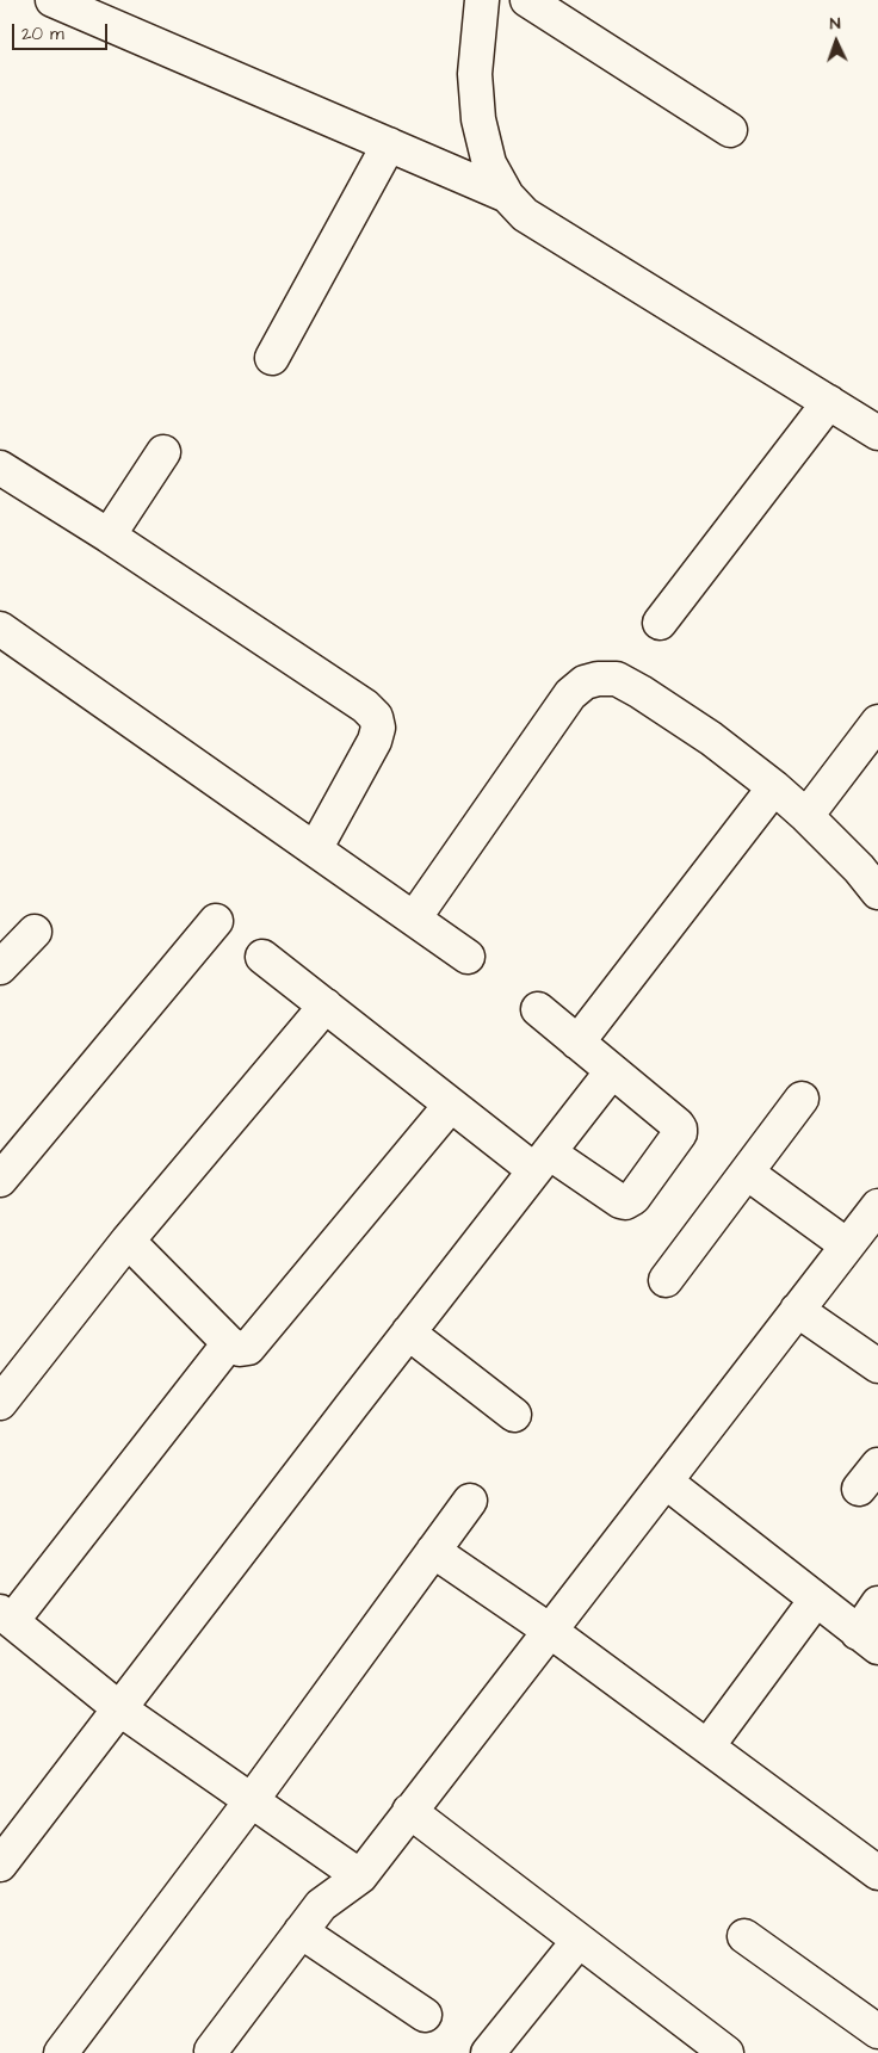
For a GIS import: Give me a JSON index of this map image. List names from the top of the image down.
{
  "scale_bar": "20 m",
  "north": "top"
}
